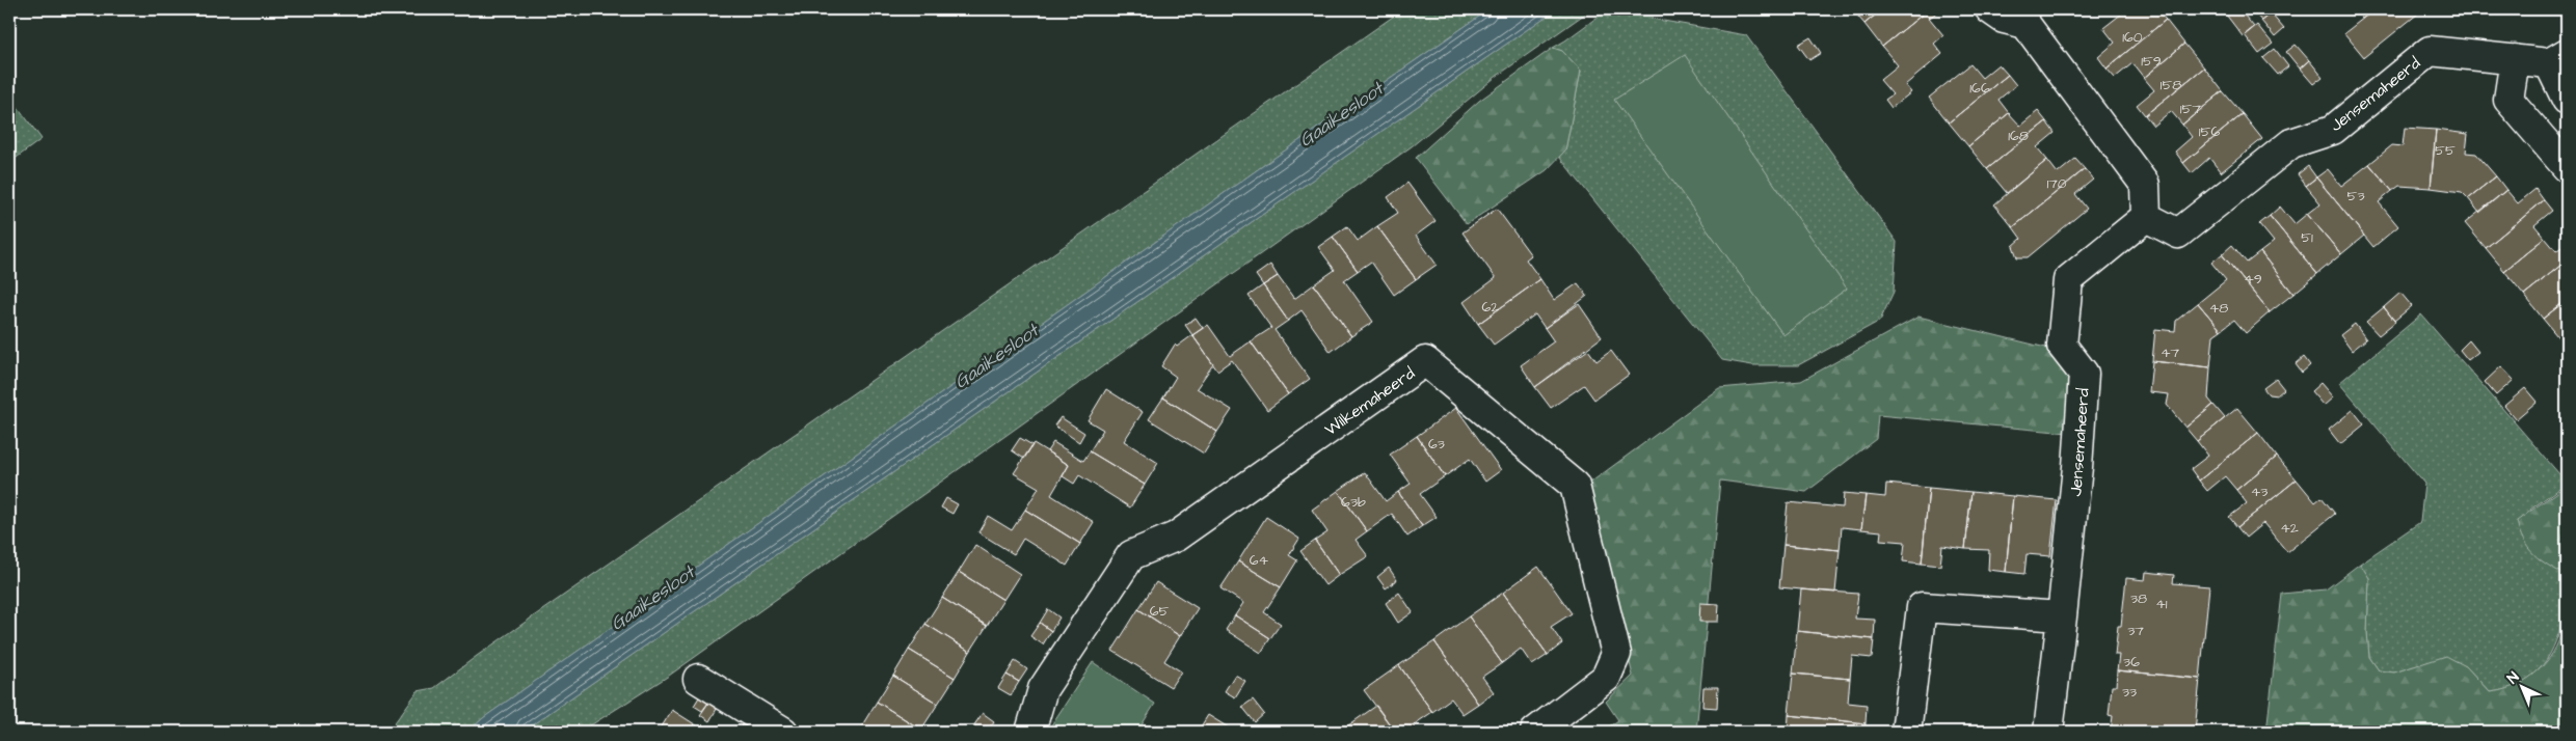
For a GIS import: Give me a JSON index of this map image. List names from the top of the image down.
{
  "streets": {
    "street": ["Jensemaheerd", "Wilkemaheerd"]
  },
  "water": ["Gaaikesloot"],
  "house_numbers": [
    "160",
    "159",
    "158",
    "166",
    "157",
    "156",
    "168",
    "55",
    "170",
    "53",
    "51",
    "49",
    "62",
    "48",
    "47",
    "63",
    "43",
    "63b",
    "42",
    "64",
    "38",
    "41",
    "65",
    "37",
    "36",
    "33"
  ],
  "north": "top left"
}
